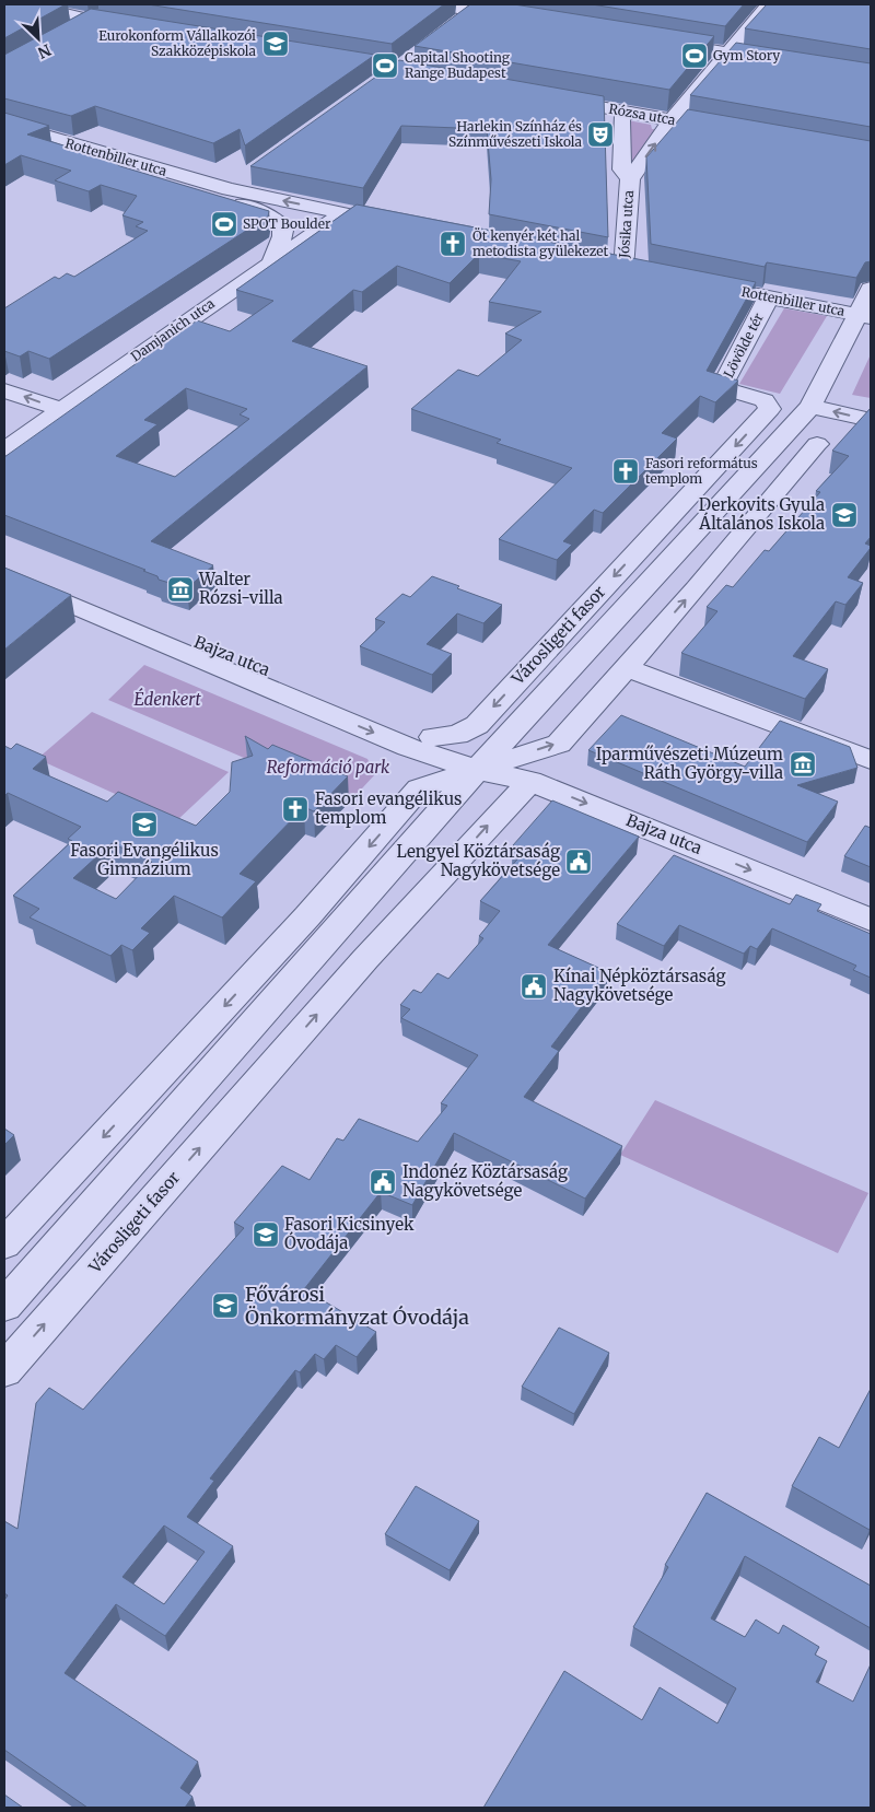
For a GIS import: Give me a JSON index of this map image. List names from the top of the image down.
{
  "streets": {
    "street": [
      "Rózsa utca",
      "Rottenbiller utca",
      "Jósika utca",
      "Damjanich utca",
      "Lövölde tér",
      "Városligeti fasor",
      "Bajza utca"
    ]
  },
  "crossings": [
    ["Rózsa utca", "Jósika utca"],
    ["Rottenbiller utca", "Damjanich utca"],
    ["Rottenbiller utca", "Lövölde tér"],
    ["Lövölde tér", "Városligeti fasor"],
    ["Városligeti fasor", "Bajza utca"]
  ],
  "parks": ["Édenkert", "Reformáció park"],
  "places": {
    "school or university": [
      "Eurokonform Vállalkozói Szakközépiskola",
      "Derkovits Gyula Általános Iskola",
      "Fasori Evangélikus Gimnázium",
      "Fasori Kicsinyek Óvodája",
      "Fővárosi Önkormányzat Óvodája"
    ],
    "sports": ["Gym Story", "Capital Shooting Range Budapest", "SPOT Boulder"],
    "theatre": ["Harlekin Színház és Színművészeti Iskola"],
    "church": ["Öt kenyér két hal metodista gyülekezet", "Fasori református templom", "Fasori evangélikus templom"],
    "museum": ["Walter Rózsi-villa", "Iparművészeti Múzeum Ráth György-villa"],
    "public building": ["Lengyel Köztársaság Nagykövetsége", "Kínai Népköztársaság Nagykövetsége", "Indonéz Köztársaság Nagykövetsége"]
  },
  "north": "bottom right"
}
